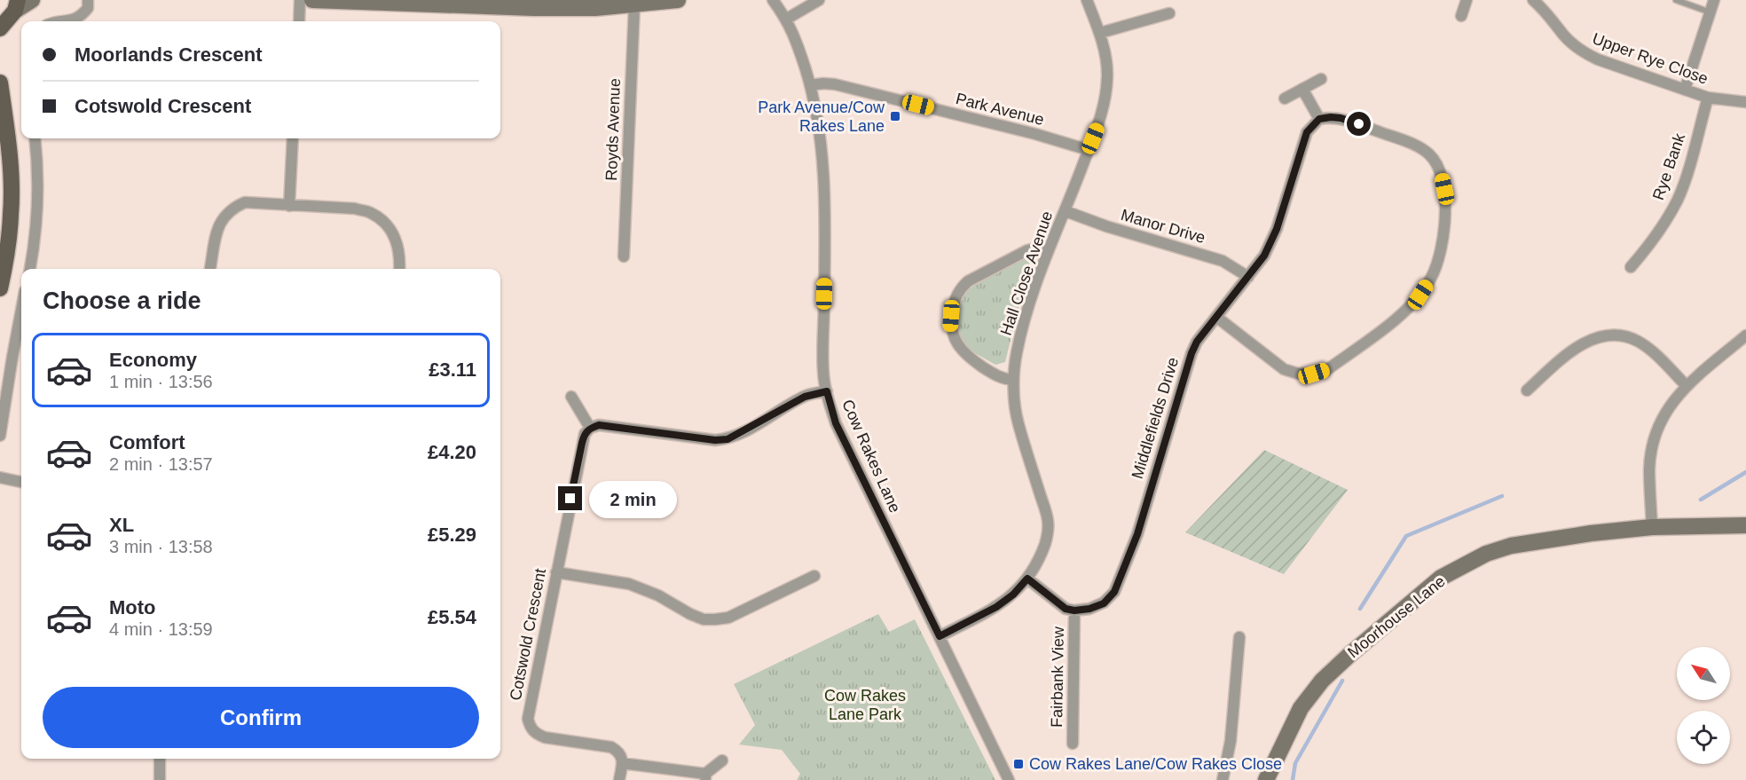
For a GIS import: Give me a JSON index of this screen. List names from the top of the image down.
{
  "streets": {
    "street": [
      "Upper Rye Close",
      "Park Avenue",
      "Royds Avenue",
      "Rye Bank",
      "Manor Drive",
      "Hall Close Avenue",
      "Middlefields Drive",
      "Cow Rakes Lane",
      "Moorhouse Lane",
      "Cotswold Crescent",
      "Fairbank View"
    ]
  },
  "crossings": [
    ["Upper Rye Close", "Rye Bank"],
    ["Park Avenue", "Hall Close Avenue"],
    ["Park Avenue", "Cow Rakes Lane"],
    ["Manor Drive", "Hall Close Avenue"],
    ["Manor Drive", "Middlefields Drive"],
    ["Hall Close Avenue", "Cow Rakes Lane"],
    ["Middlefields Drive", "Fairbank View"]
  ],
  "parks": ["Cow Rakes Lane Park"],
  "places": {
    "transit": ["Park Avenue/Cow Rakes Lane", "Cow Rakes Lane/Cow Rakes Close"]
  },
  "north": "top left",
  "page": {
    "banner": ["Moorlands Crescent", "Cotswold Crescent"],
    "heading": "Choose a ride",
    "list": [
      {
        "name": "Economy",
        "note": "1 min · 13:56",
        "value": "£3.11"
      },
      {
        "name": "Comfort",
        "note": "2 min · 13:57",
        "value": "£4.20"
      },
      {
        "name": "XL",
        "note": "3 min · 13:58",
        "value": "£5.29"
      },
      {
        "name": "Moto",
        "note": "4 min · 13:59",
        "value": "£5.54"
      }
    ],
    "bubble": "2 min",
    "buttons": "Confirm"
  }
}
